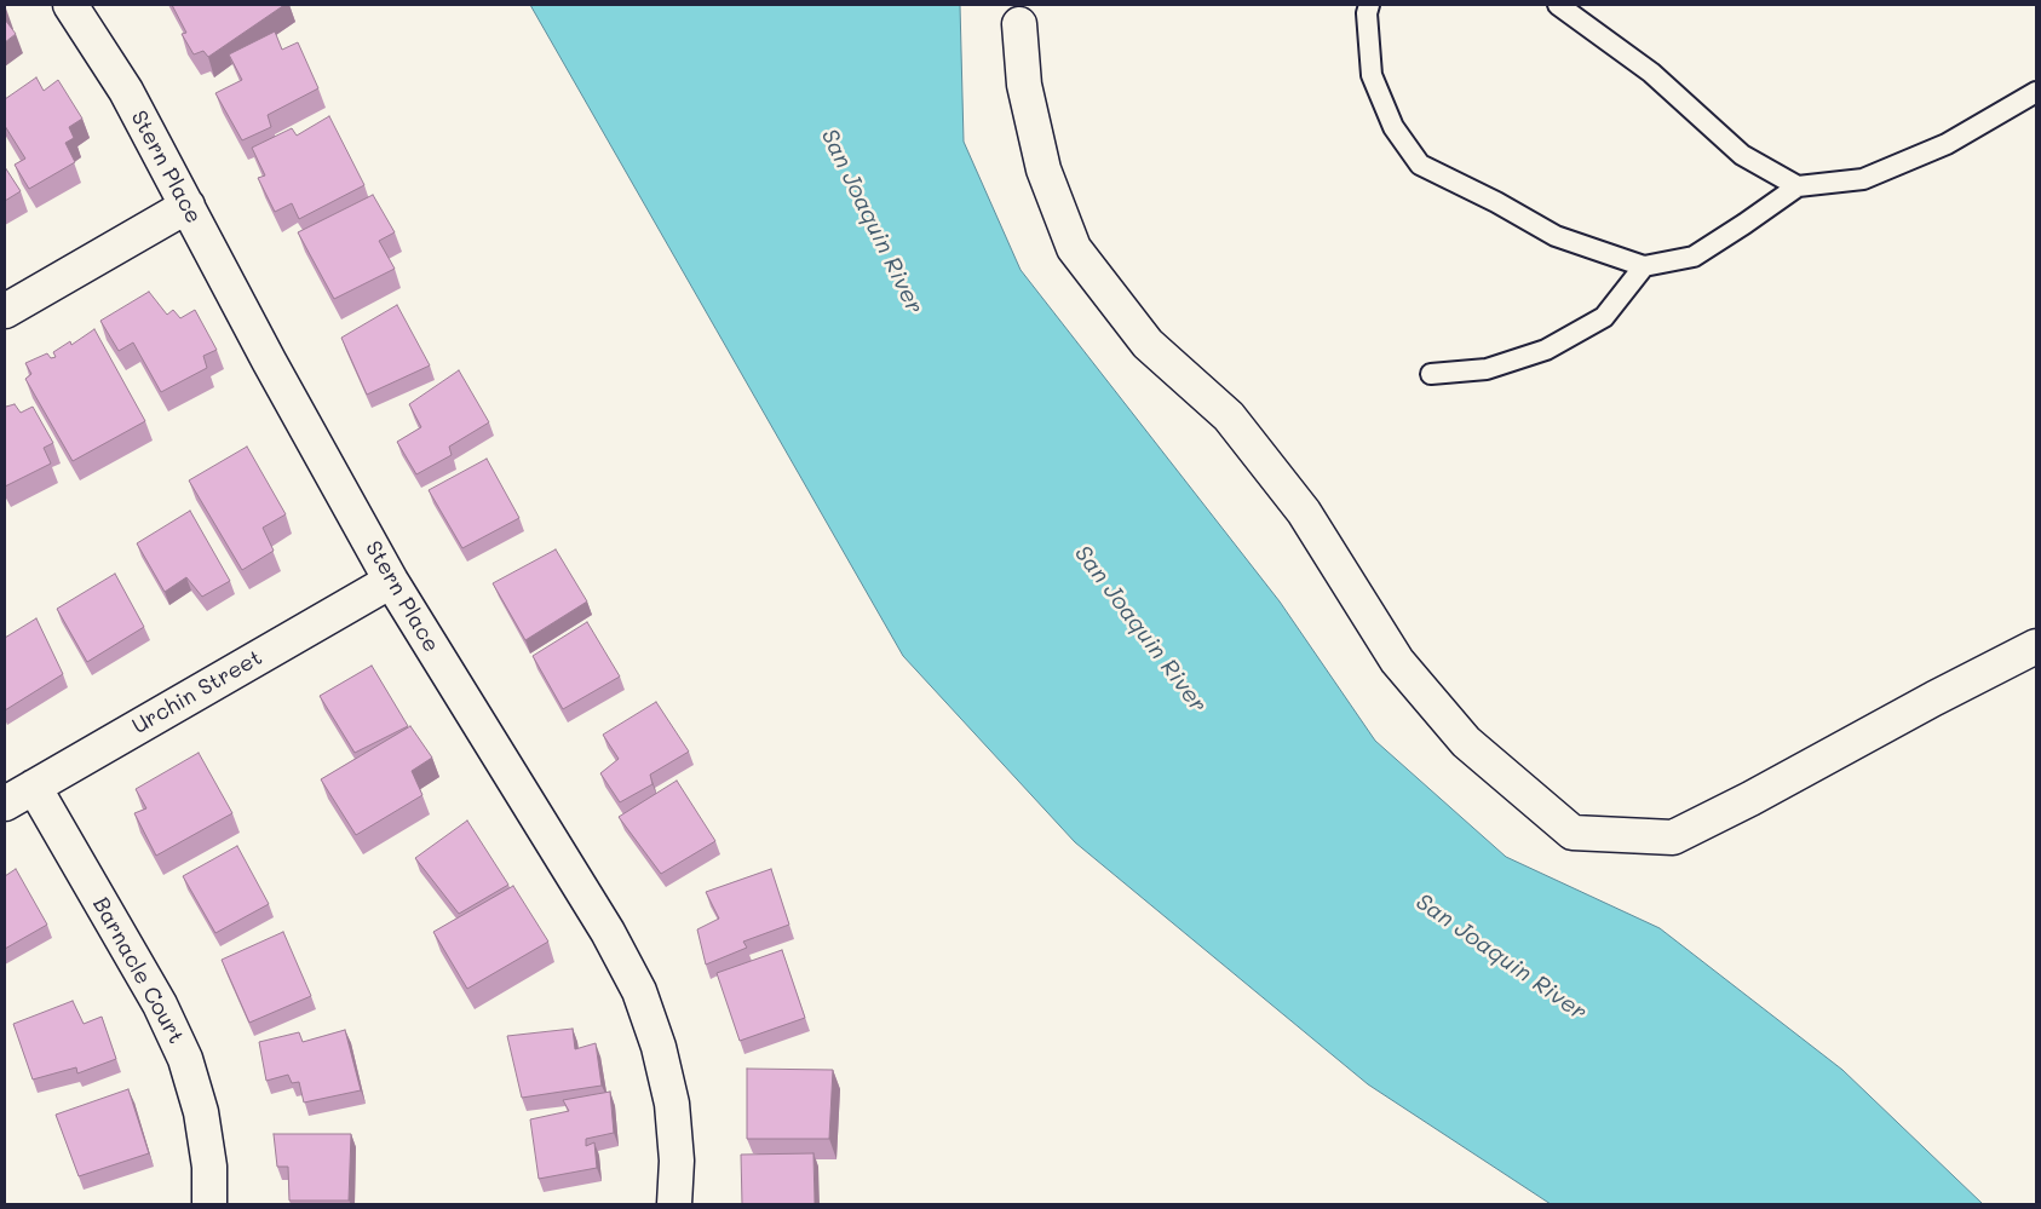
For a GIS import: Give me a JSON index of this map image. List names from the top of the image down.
{
  "streets": {
    "street": ["Stern Place", "Urchin Street", "Barnacle Court"]
  },
  "crossings": [
    ["Stern Place", "Urchin Street"],
    ["Urchin Street", "Barnacle Court"]
  ],
  "water": ["San Joaquin River"]
}
